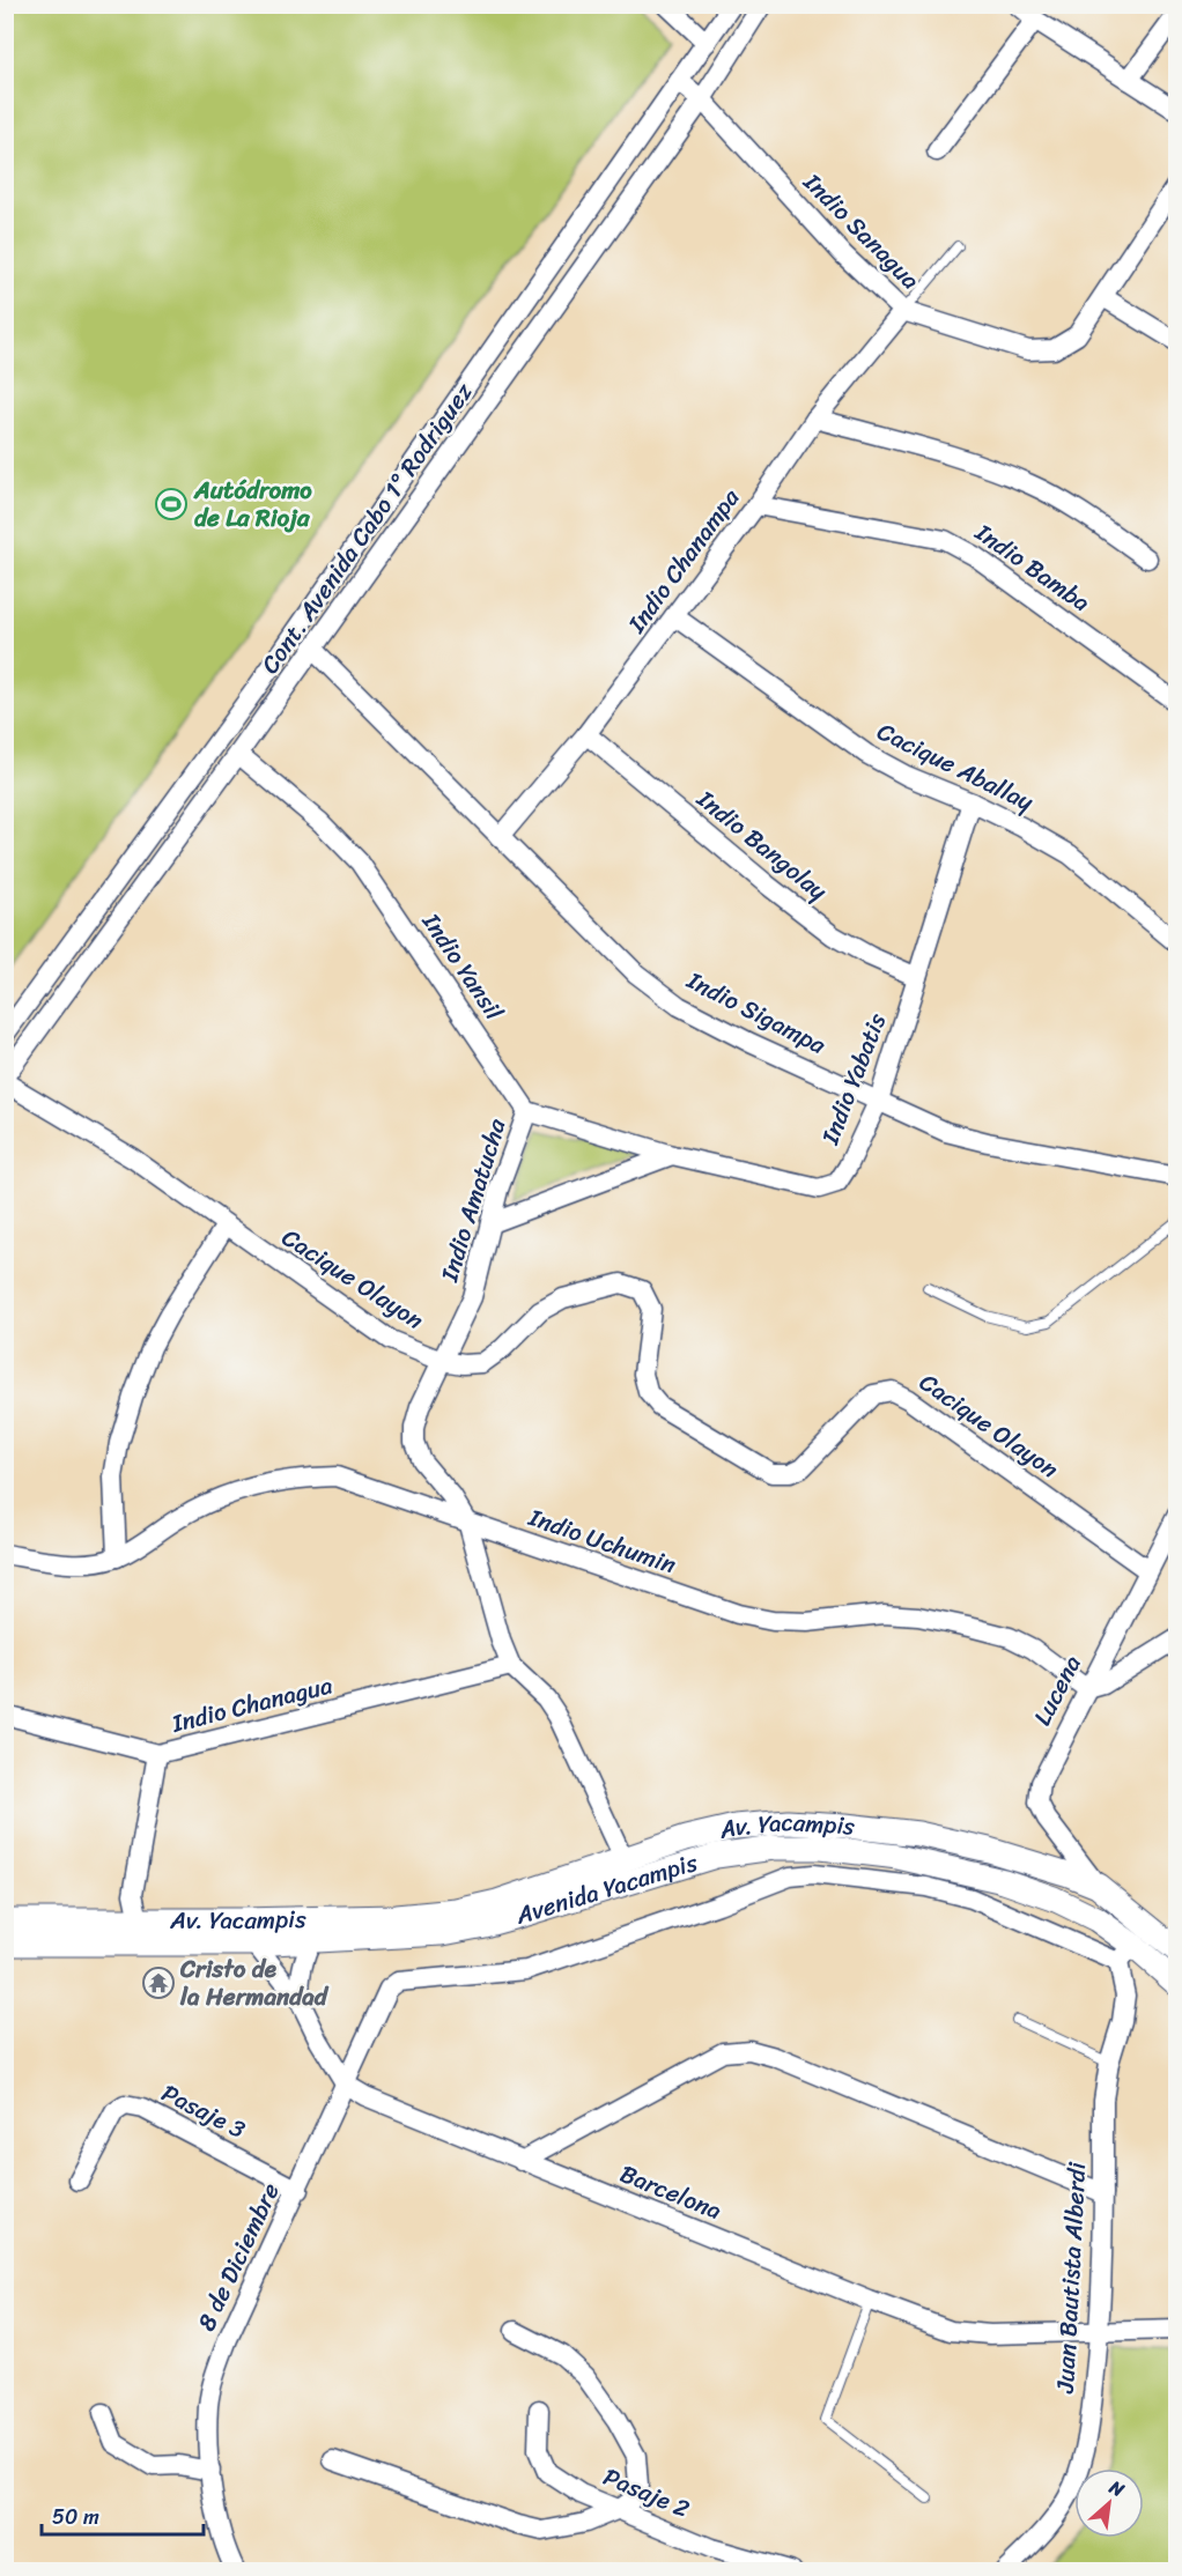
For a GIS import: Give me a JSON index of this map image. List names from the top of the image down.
{
  "streets": {
    "street": [
      "Indio Sanagua",
      "Cont. Avenida Cabo 1° Rodriguez",
      "Indio Chanampa",
      "Indio Bamba",
      "Cacique Aballay",
      "Indio Bangolay",
      "Indio Yansil",
      "Indio Sigampa",
      "Indio Yabatis",
      "Indio Amatucha",
      "Cacique Olayon",
      "Indio Uchumin",
      "Lucena",
      "Indio Chanagua",
      "Av. Yacampis",
      "Avenida Yacampis",
      "Pasaje 3",
      "Barcelona",
      "8 de Diciembre",
      "Juan Bautista Alberdi",
      "Pasaje 2"
    ]
  },
  "crossings": [
    ["Indio Sanagua", "Cont. Avenida Cabo 1° Rodriguez"],
    ["Indio Sanagua", "Indio Chanampa"],
    ["Cont. Avenida Cabo 1° Rodriguez", "Indio Yansil"],
    ["Cont. Avenida Cabo 1° Rodriguez", "Indio Sigampa"],
    ["Indio Chanampa", "Indio Bamba"],
    ["Indio Chanampa", "Cacique Aballay"],
    ["Indio Chanampa", "Indio Bangolay"],
    ["Indio Chanampa", "Indio Sigampa"],
    ["Cacique Aballay", "Indio Yabatis"],
    ["Indio Bangolay", "Indio Yabatis"],
    ["Indio Yansil", "Indio Amatucha"],
    ["Indio Sigampa", "Indio Yabatis"],
    ["Indio Amatucha", "Cacique Olayon"],
    ["Indio Amatucha", "Indio Uchumin"],
    ["Indio Amatucha", "Indio Chanagua"],
    ["Cacique Olayon", "Lucena"],
    ["Indio Uchumin", "Lucena"],
    ["Lucena", "Av. Yacampis"],
    ["Avenida Yacampis", "8 de Diciembre"],
    ["Avenida Yacampis", "Juan Bautista Alberdi"],
    ["Pasaje 3", "8 de Diciembre"],
    ["Barcelona", "8 de Diciembre"],
    ["Barcelona", "Juan Bautista Alberdi"],
    ["8 de Diciembre", "Juan Bautista Alberdi"]
  ],
  "places": {
    "sports": ["Autódromo de La Rioja"],
    "temple": ["Cristo de la Hermandad"]
  },
  "scale_bar": "50 m",
  "north": "top right"
}
